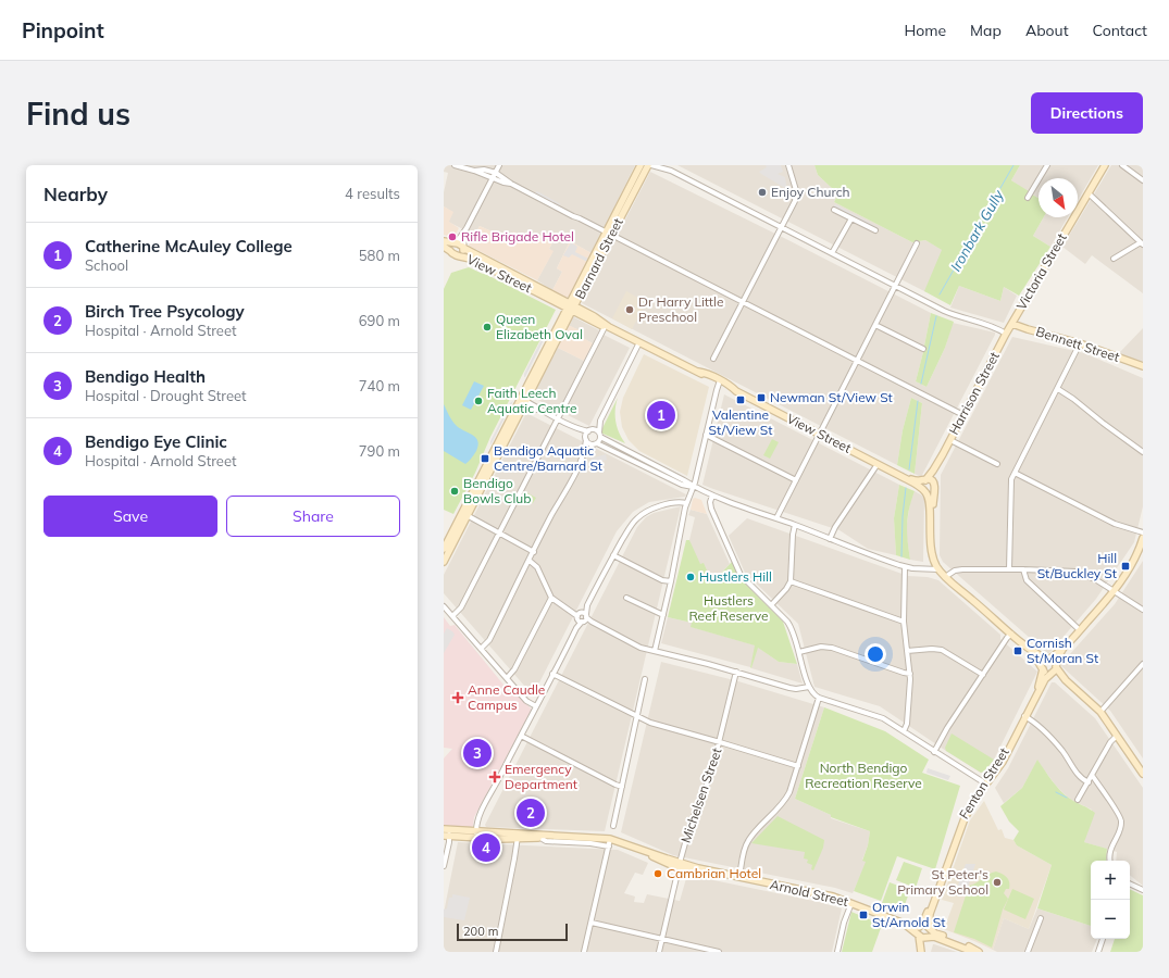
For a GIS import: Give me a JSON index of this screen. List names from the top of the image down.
{
  "streets": {
    "street": [
      "Barnard Street",
      "Victoria Street",
      "View Street",
      "Bennett Street",
      "Harrison Street",
      "Fenton Street",
      "Michelsen Street",
      "Arnold Street"
    ]
  },
  "crossings": [
    ["Barnard Street", "View Street"],
    ["Victoria Street", "Bennett Street"],
    ["Victoria Street", "Harrison Street"],
    ["View Street", "Harrison Street"],
    ["Fenton Street", "Arnold Street"],
    ["Michelsen Street", "Arnold Street"]
  ],
  "water": ["Ironbark Gully"],
  "parks": ["Hustlers Reef Reserve", "North Bendigo Recreation Reserve"],
  "places": {
    "other": [
      "Enjoy Church",
      "Rifle Brigade Hotel",
      "Dr Harry Little Preschool",
      "Queen Elizabeth Oval",
      "Faith Leech Aquatic Centre",
      "Bendigo Bowls Club",
      "Hustlers Hill",
      "Cambrian Hotel",
      "St Peter's Primary School"
    ],
    "transit": [
      "Newman St/View St",
      "Valentine St/View St",
      "Bendigo Aquatic Centre/Barnard St",
      "Hill St/Buckley St",
      "Cornish St/Moran St",
      "Orwin St/Arnold St"
    ],
    "health": ["Anne Caudle Campus", "Emergency Department"]
  },
  "scale_bar": "200 m",
  "north": "bottom right",
  "page": {
    "header": "Pinpoint",
    "nav": [
      "Home",
      "Map",
      "About",
      "Contact"
    ],
    "buttons": [
      "Directions",
      ["Save", "Share"]
    ],
    "title": "Find us",
    "heading": ["Nearby", "4 results"],
    "list": [
      {
        "mark": "1",
        "name": "Catherine McAuley College",
        "note": "School",
        "value": "580 m"
      },
      {
        "mark": "2",
        "name": "Birch Tree Psycology",
        "note": "Hospital · Arnold Street",
        "value": "690 m"
      },
      {
        "mark": "3",
        "name": "Bendigo Health",
        "note": "Hospital · Drought Street",
        "value": "740 m"
      },
      {
        "mark": "4",
        "name": "Bendigo Eye Clinic",
        "note": "Hospital · Arnold Street",
        "value": "790 m"
      }
    ],
    "pins": [
      "1",
      "3",
      "2",
      "4"
    ],
    "map_buttons": ["+", "−"],
    "scale": "200 m"
  }
}
